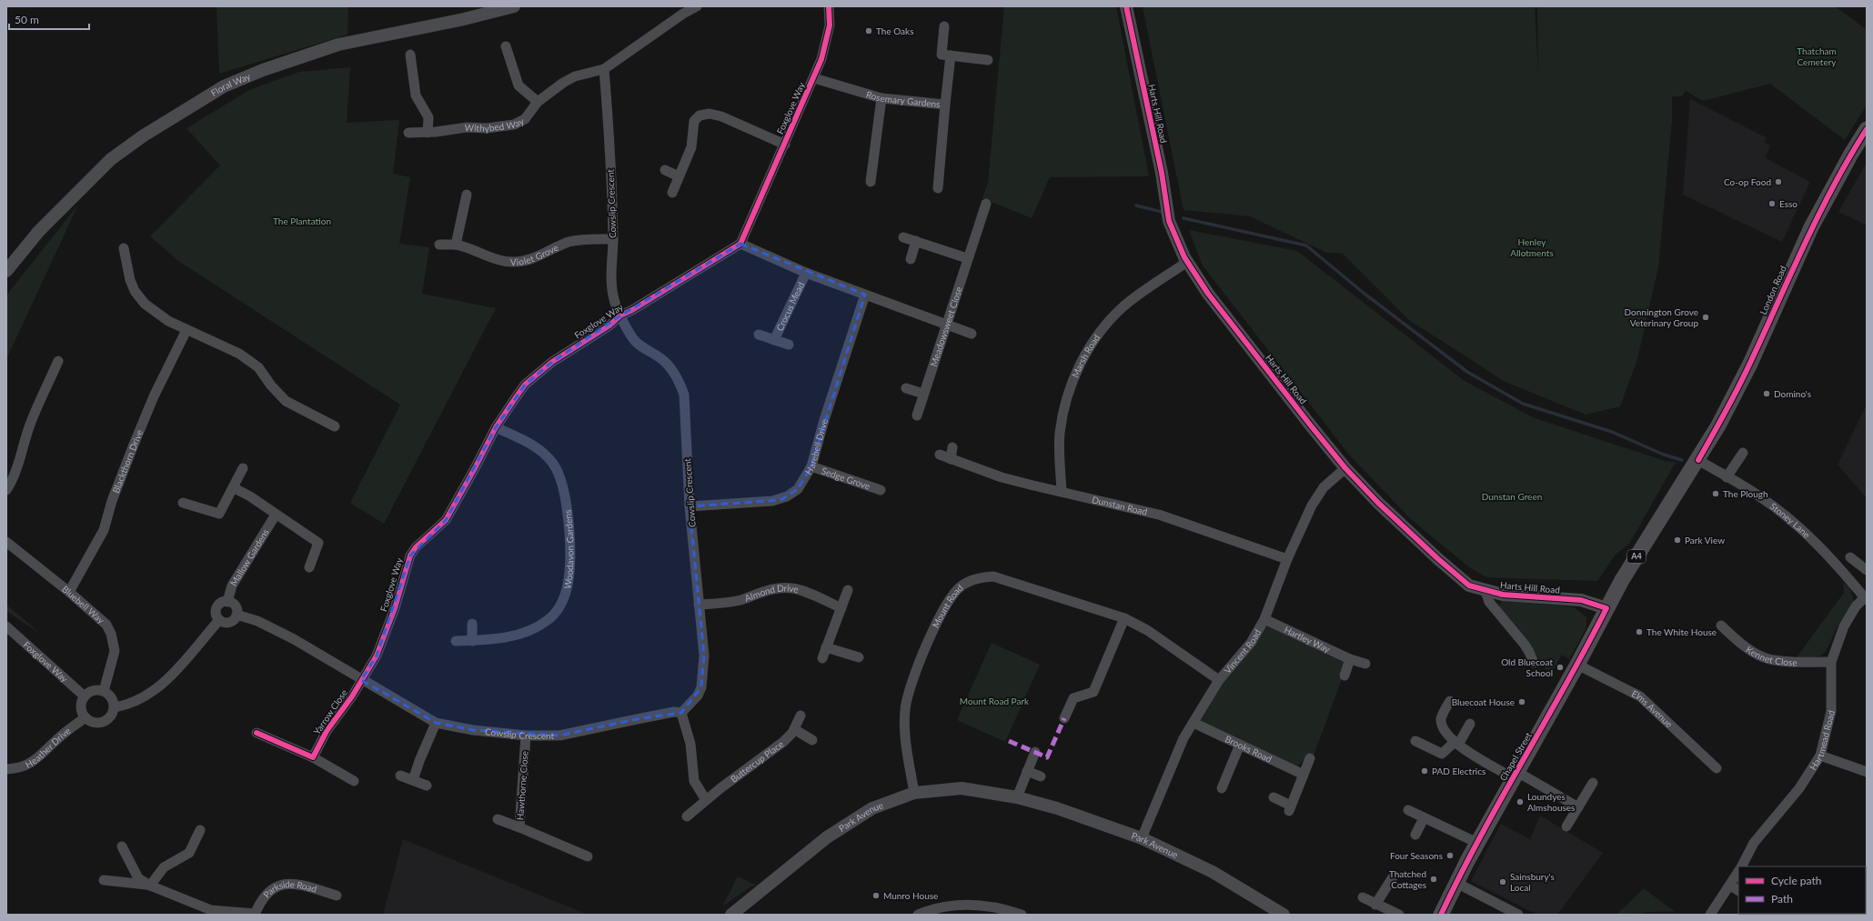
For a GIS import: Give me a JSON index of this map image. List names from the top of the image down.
{
  "streets": {
    "main road": ["London Road", "A4", "Chapel Street"],
    "street": [
      "Floral Way",
      "Rosemary Gardens",
      "Foxglove Way",
      "Harts Hill Road",
      "Withybed Way",
      "Cowslip Crescent",
      "Violet Grove",
      "Crocus Mead",
      "Meadowsweet Close",
      "Marsh Road",
      "Harebell Drive",
      "Blackthorn Drive",
      "Sedge Grove",
      "Dunstan Road",
      "Stoney Lane",
      "Woodavon Gardens",
      "Mallow Gardens",
      "Almond Drive",
      "Bluebell Way",
      "Mount Road",
      "Hartley Way",
      "Vincent Road",
      "Kennet Close",
      "Elms Avenue",
      "Yarrow Close",
      "Hartmead Road",
      "Heather Drive",
      "Brooks Road",
      "Buttercup Place",
      "Hawthorne Close",
      "Park Avenue",
      "Parkside Road"
    ]
  },
  "crossings": [
    ["Rosemary Gardens", "Foxglove Way"],
    ["Foxglove Way", "Cowslip Crescent"],
    ["Foxglove Way", "Woodavon Gardens"],
    ["Foxglove Way", "Bluebell Way"],
    ["Foxglove Way", "Yarrow Close"],
    ["Foxglove Way", "Heather Drive"],
    ["Harts Hill Road", "London Road"],
    ["Harts Hill Road", "Marsh Road"],
    ["Harts Hill Road", "Vincent Road"],
    ["Harts Hill Road", "Chapel Street"],
    ["Withybed Way", "Cowslip Crescent"],
    ["Cowslip Crescent", "Violet Grove"],
    ["Cowslip Crescent", "Harebell Drive"],
    ["Cowslip Crescent", "Almond Drive"],
    ["Cowslip Crescent", "Yarrow Close"],
    ["Cowslip Crescent", "Hawthorne Close"],
    ["London Road", "Stoney Lane"],
    ["London Road", "Chapel Street"],
    ["Marsh Road", "Dunstan Road"],
    ["Harebell Drive", "Sedge Grove"],
    ["Blackthorn Drive", "Bluebell Way"],
    ["Dunstan Road", "Vincent Road"],
    ["Stoney Lane", "Hartmead Road"],
    ["Bluebell Way", "Heather Drive"],
    ["Mount Road", "Vincent Road"],
    ["Mount Road", "Park Avenue"],
    ["Hartley Way", "Vincent Road"],
    ["Vincent Road", "Brooks Road"],
    ["Vincent Road", "Park Avenue"],
    ["Kennet Close", "Hartmead Road"],
    ["Elms Avenue", "Chapel Street"]
  ],
  "parks": [
    "Thatcham Cemetery",
    "The Plantation",
    "Henley Allotments",
    "Dunstan Green",
    "Mount Road Park"
  ],
  "places": [
    "The Oaks",
    "Co-op Food",
    "Esso",
    "Donnington Grove Veterinary Group",
    "Domino's",
    "The Plough",
    "Park View",
    "The White House",
    "Old Bluecoat School",
    "Bluecoat House",
    "PAD Electrics",
    "Loundyes Almshouses",
    "Four Seasons",
    "Thatched Cottages",
    "Sainsbury's Local",
    "Munro House"
  ],
  "legend": ["Cycle path", "Path"],
  "scale_bar": "50 m"
}
